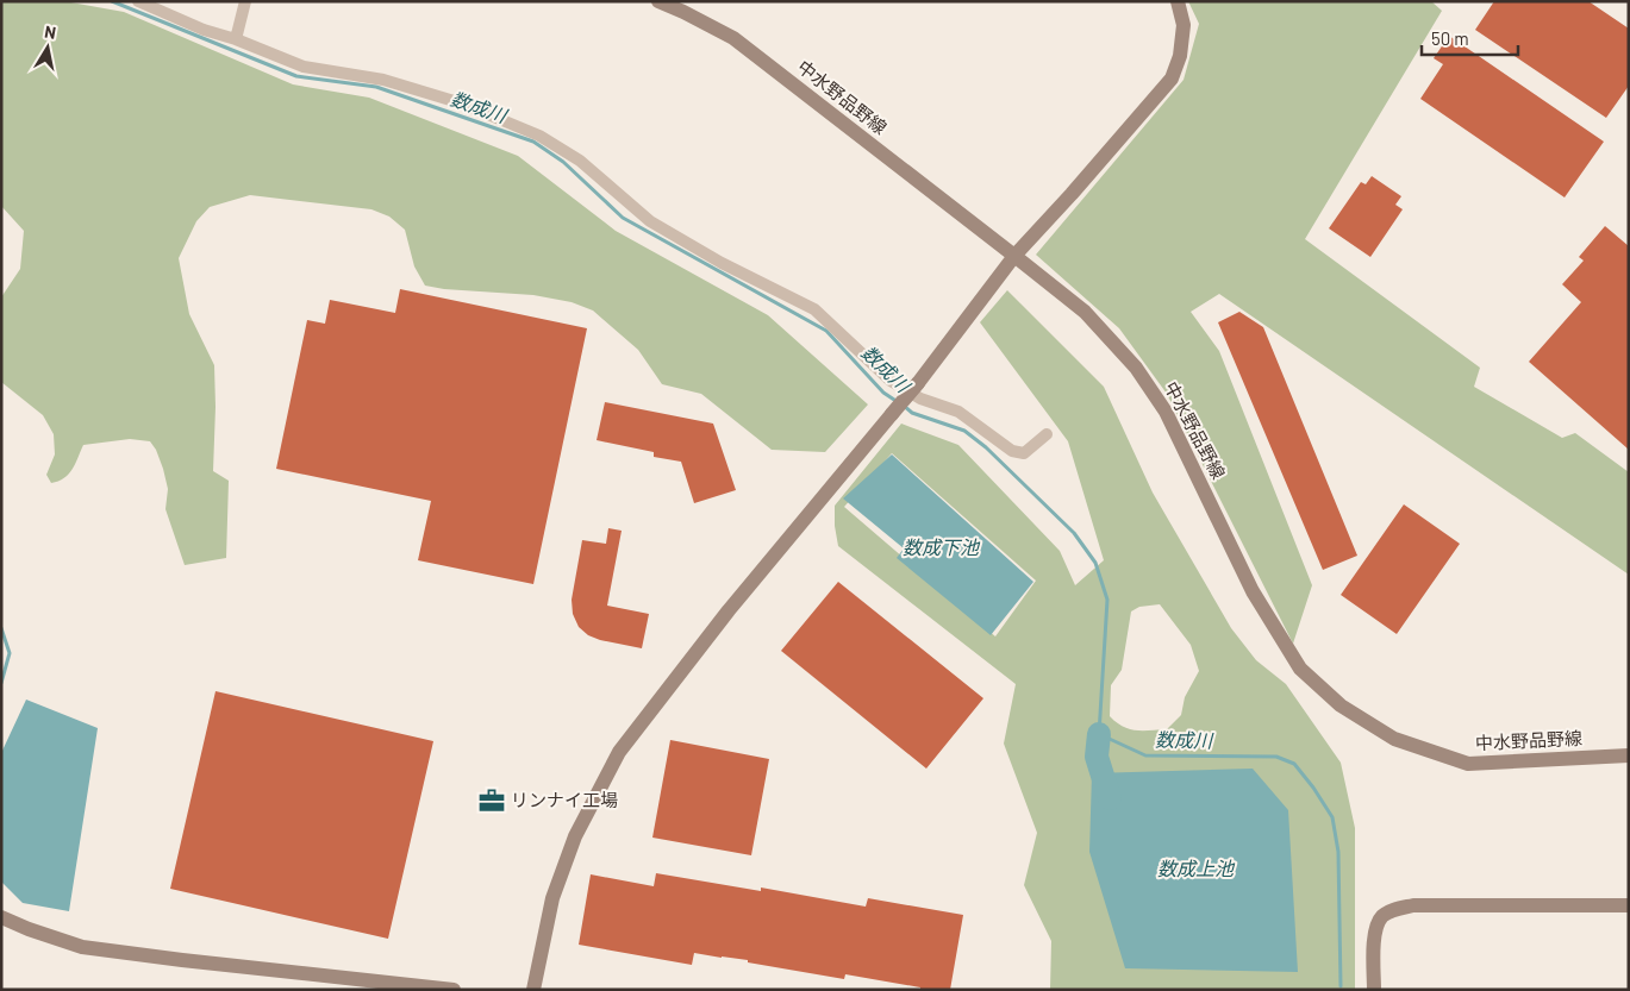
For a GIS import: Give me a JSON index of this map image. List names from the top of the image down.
{
  "streets": {
    "street": ["中水野品野線"]
  },
  "water": ["数成川", "数成下池", "数成上池"],
  "places": {
    "office": ["リンナイ工場"]
  },
  "scale_bar": "50 m",
  "north": "top"
}
